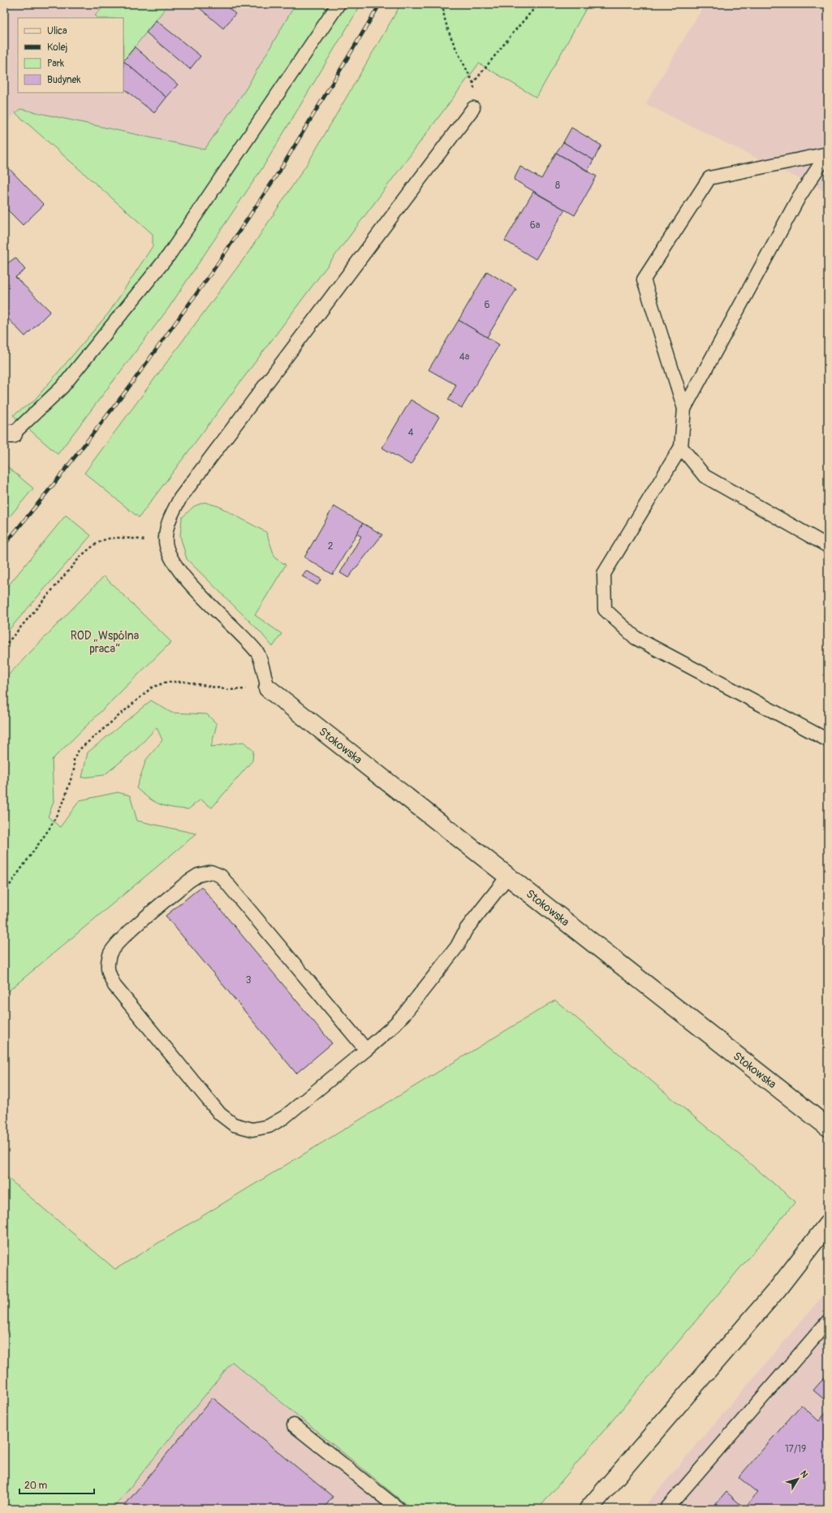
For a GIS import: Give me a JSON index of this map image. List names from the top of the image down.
{
  "streets": {
    "street": ["Stokowska"]
  },
  "parks": ["ROD „Wspólna praca”"],
  "house_numbers": [
    "8",
    "6a",
    "6",
    "4a",
    "4",
    "2",
    "3",
    "17/19"
  ],
  "legend": [
    "Ulica",
    "Kolej",
    "Park",
    "Budynek"
  ],
  "scale_bar": "20 m",
  "north": "top right"
}
